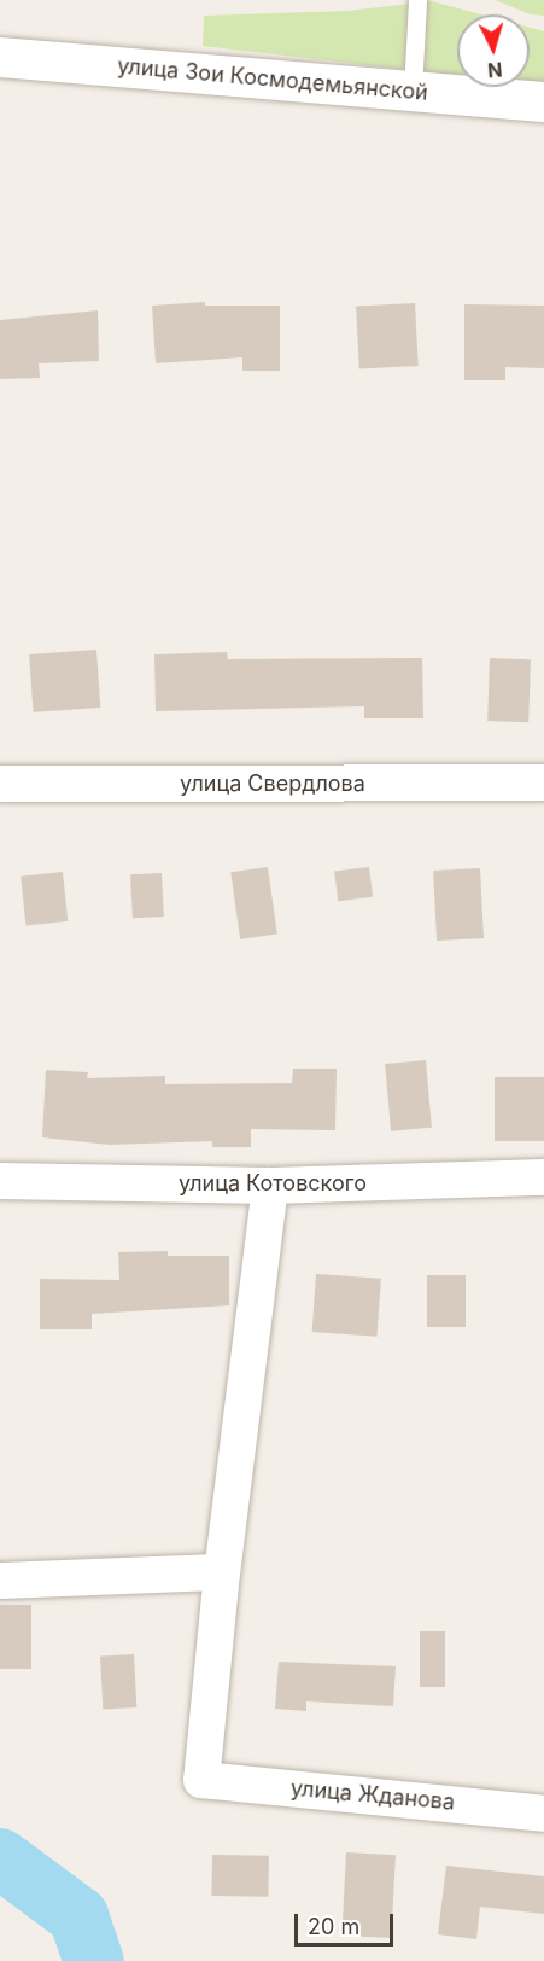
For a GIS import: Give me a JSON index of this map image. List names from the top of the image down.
{
  "streets": {
    "street": [
      "улица Зои Космодемьянской",
      "улица Свердлова",
      "улица Котовского",
      "улица Жданова"
    ]
  },
  "scale_bar": "20 m",
  "north": "bottom"
}
